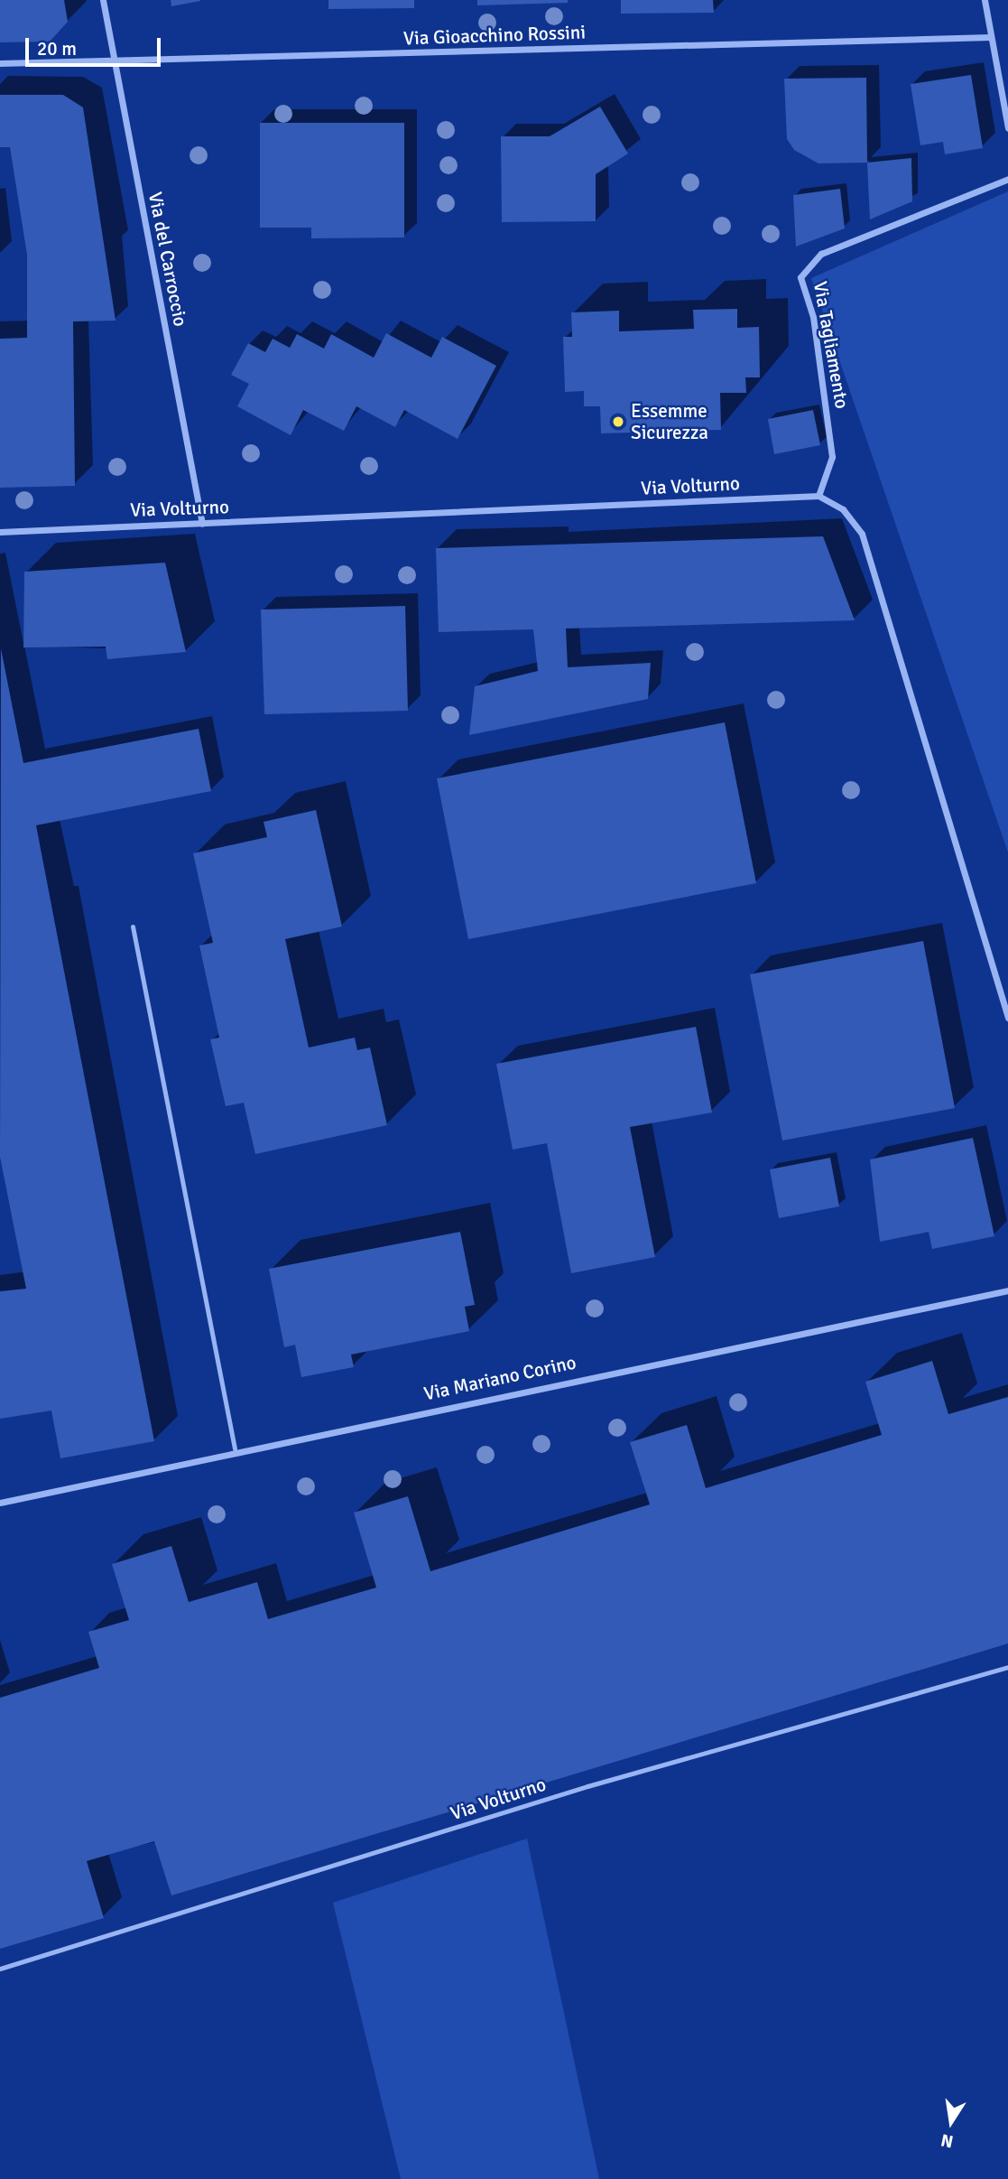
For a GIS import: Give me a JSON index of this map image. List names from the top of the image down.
{
  "streets": {
    "street": [
      "Via Gioacchino Rossini",
      "Via del Carroccio",
      "Via Tagliamento",
      "Via Volturno",
      "Via Mariano Corino"
    ]
  },
  "crossings": [
    ["Via Gioacchino Rossini", "Via del Carroccio"],
    ["Via del Carroccio", "Via Volturno"],
    ["Via Tagliamento", "Via Volturno"]
  ],
  "places": ["Essemme Sicurezza"],
  "scale_bar": "20 m",
  "north": "bottom"
}
